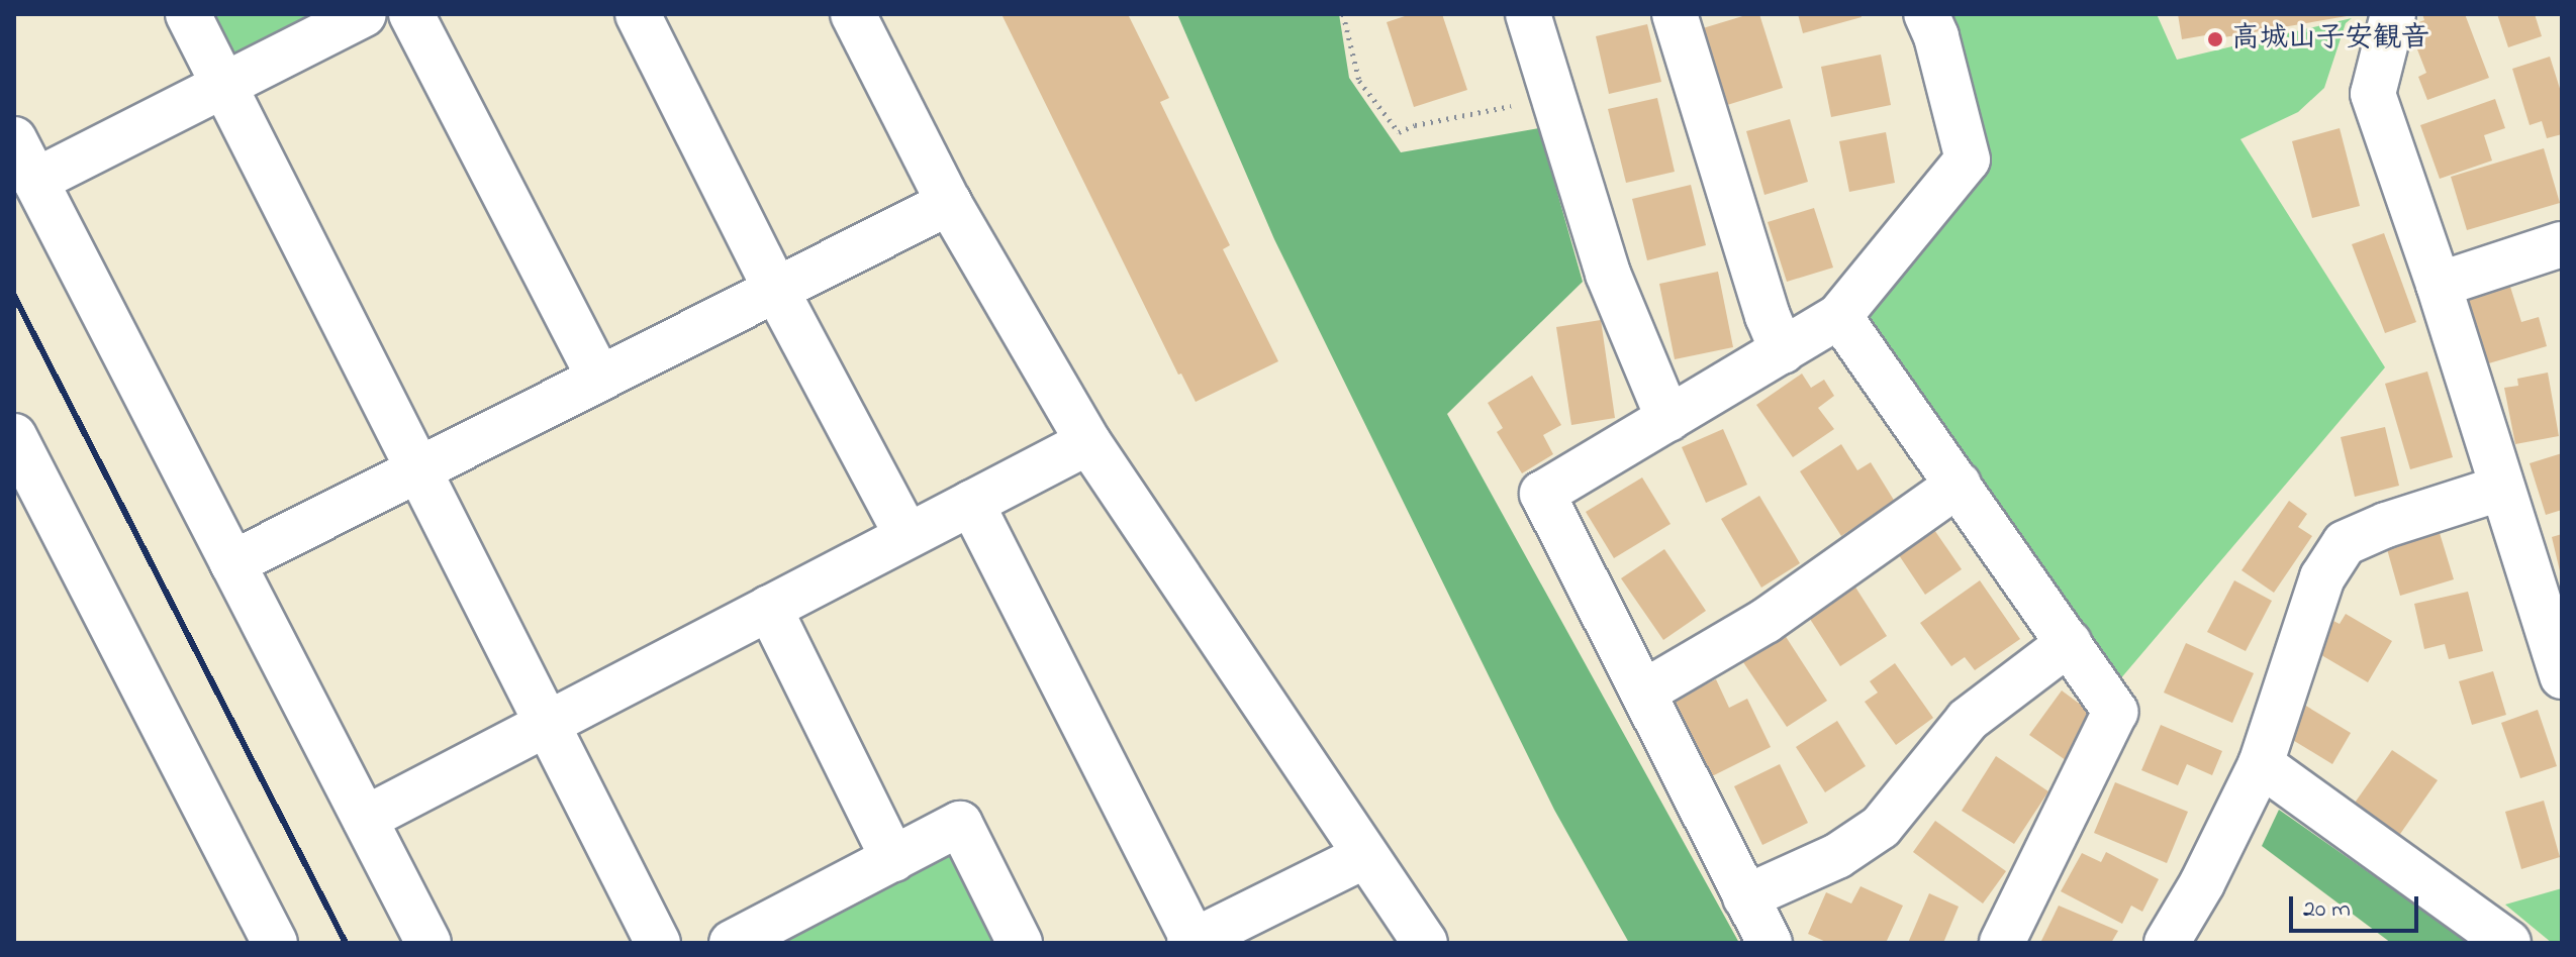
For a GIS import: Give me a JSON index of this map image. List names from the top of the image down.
{
  "places": ["高城山子安観音"],
  "scale_bar": "20 m"
}
